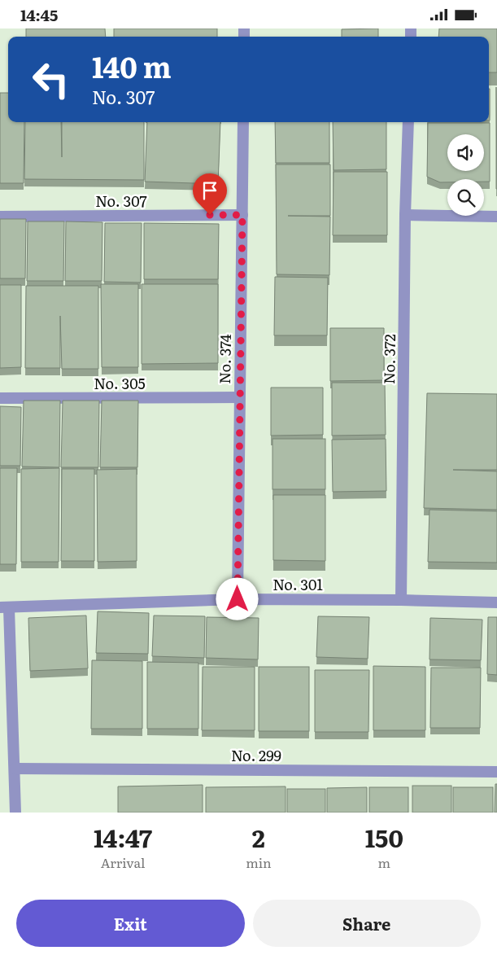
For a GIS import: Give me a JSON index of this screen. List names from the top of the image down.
{
  "streets": {
    "street": [
      "No. 307",
      "No. 374",
      "No. 372",
      "No. 305",
      "No. 301",
      "No. 299"
    ]
  },
  "crossings": [
    ["No. 307", "No. 374"],
    ["No. 374", "No. 305"],
    ["No. 374", "No. 301"],
    ["No. 372", "No. 301"]
  ],
  "page": {
    "status": "14:45",
    "turn": ["140 m", "No. 307"],
    "eta": [
      "14:47",
      "Arrival",
      "2",
      "min",
      "150",
      "m"
    ],
    "buttons": ["Exit", "Share"]
  }
}
